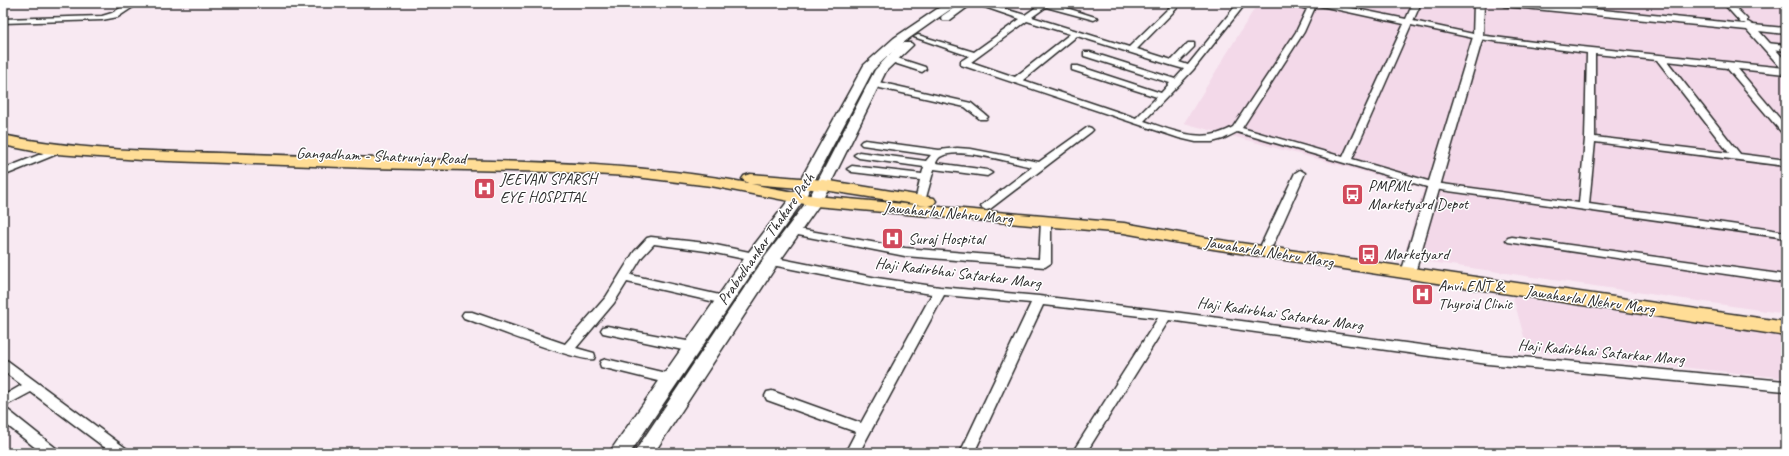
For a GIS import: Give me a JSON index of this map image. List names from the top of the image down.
{
  "streets": {
    "main road": ["Gangadham - Shatrunjay Road", "Jawaharlal Nehru Marg", "Prabodhankar Thakare Path"],
    "street": ["Haji Kadirbhai Satarkar Marg"]
  },
  "crossings": [
    ["Gangadham - Shatrunjay Road", "Jawaharlal Nehru Marg"],
    ["Jawaharlal Nehru Marg", "Prabodhankar Thakare Path"],
    ["Prabodhankar Thakare Path", "Haji Kadirbhai Satarkar Marg"]
  ],
  "places": {
    "hospital": ["JEEVAN SPARSH EYE HOSPITAL", "Suraj Hospital", "Anvi ENT & Thyroid Clinic"],
    "bus stop": ["PMPML Marketyard Depot", "Marketyard"]
  }
}
